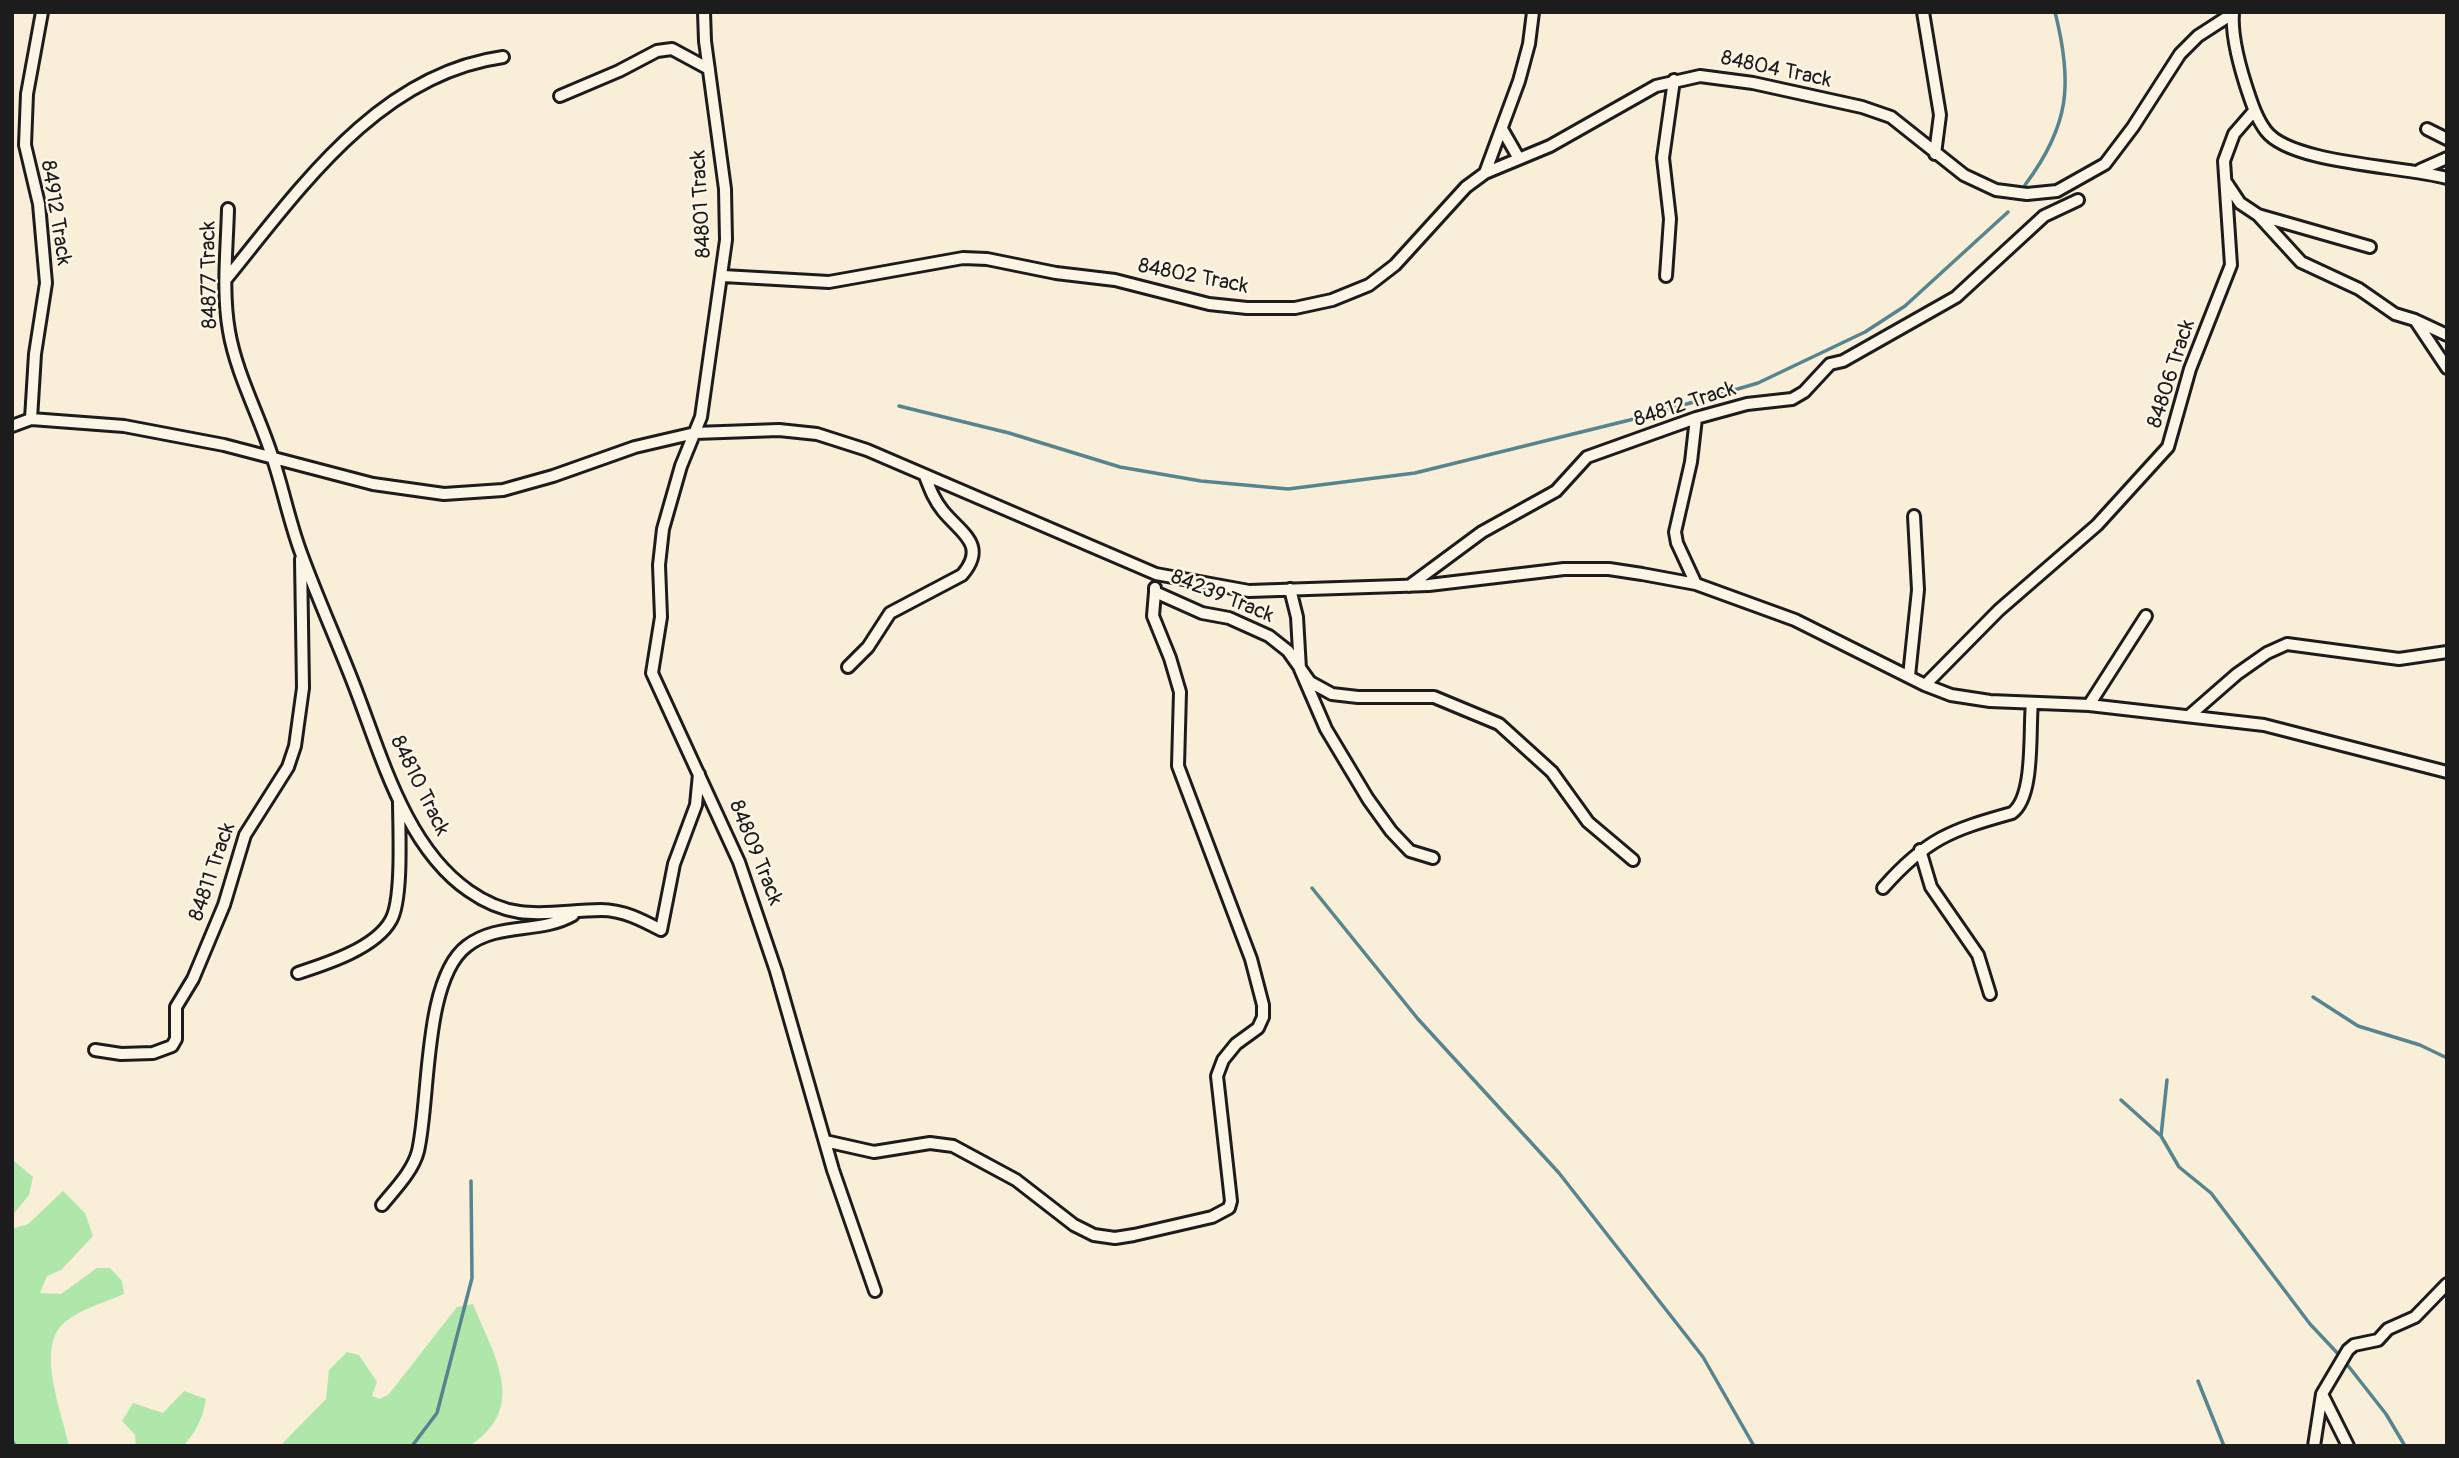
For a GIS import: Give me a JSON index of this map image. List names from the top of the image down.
{
  "streets": {
    "street": [
      "84804 Track",
      "84801 Track",
      "84912 Track",
      "84877 Track",
      "84802 Track",
      "84806 Track",
      "84812 Track",
      "84239 Track",
      "84810 Track",
      "84809 Track",
      "84811 Track"
    ]
  },
  "crossings": [
    ["84804 Track", "84802 Track"],
    ["84801 Track", "84802 Track"],
    ["84801 Track", "84809 Track"],
    ["84877 Track", "84810 Track"],
    ["84810 Track", "84809 Track"],
    ["84810 Track", "84811 Track"]
  ]
}
